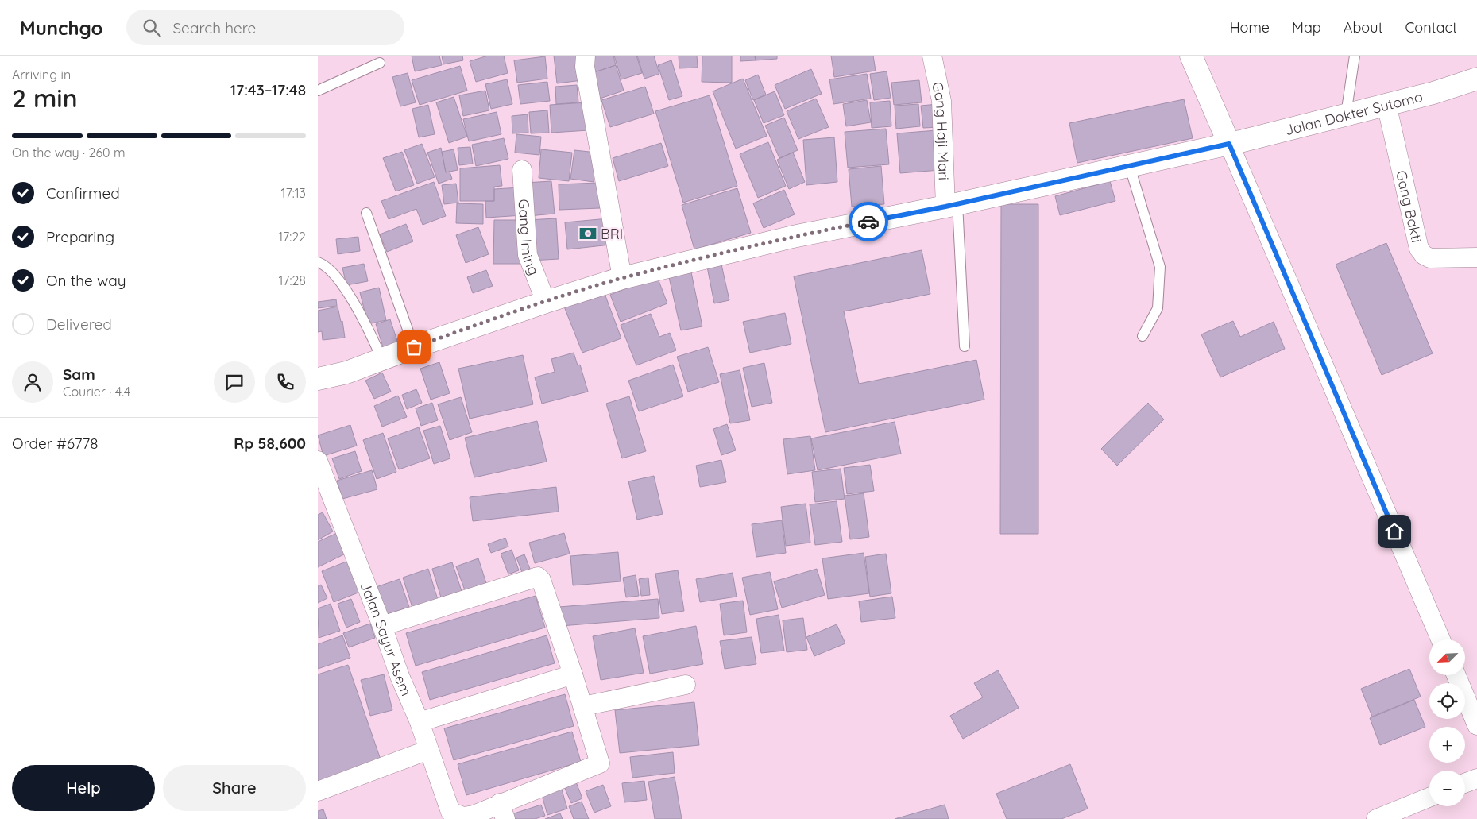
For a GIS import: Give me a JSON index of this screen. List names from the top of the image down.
{
  "streets": {
    "main road": ["Jalan Dokter Sutomo"],
    "street": [
      "Gang Haji Mari",
      "Gang Bakti",
      "Gang Iming",
      "Jalan Sayur Asem"
    ]
  },
  "crossings": [
    ["Jalan Dokter Sutomo", "Gang Haji Mari"],
    ["Jalan Dokter Sutomo", "Gang Bakti"],
    ["Jalan Dokter Sutomo", "Gang Iming"]
  ],
  "places": {
    "bank": ["BRI"]
  },
  "north": "bottom left",
  "page": {
    "header": "Munchgo",
    "search": "Search here",
    "nav": [
      "Home",
      "Map",
      "About",
      "Contact"
    ],
    "heading": ["2 min", "Arriving in", "17:43–17:48"],
    "panel": [
      "Sam",
      "Courier · 4.4",
      "Order #6778",
      "Rp 58,600"
    ],
    "bar": "On the way · 260 m",
    "list": [
      ["Confirmed", "17:13"],
      ["Preparing", "17:22"],
      ["On the way", "17:28"],
      "Delivered"
    ],
    "map_buttons": ["+", "−"],
    "buttons": ["Help", "Share"]
  }
}
